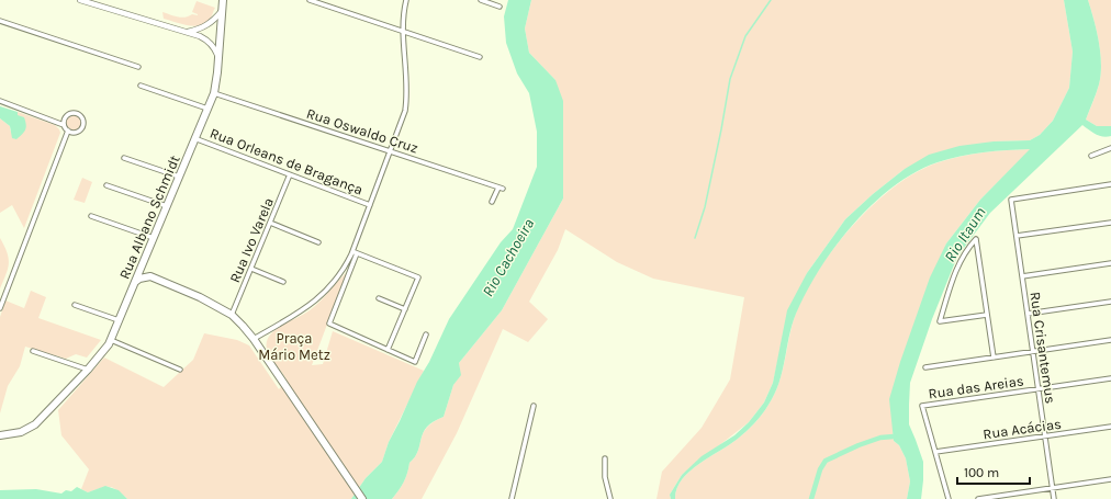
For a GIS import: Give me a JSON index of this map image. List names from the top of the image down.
{
  "streets": {
    "main road": ["Rua Albano Schmidt"],
    "street": [
      "Rua Oswaldo Cruz",
      "Rua Orleans de Bragança",
      "Rua Ivo Varela",
      "Rua Crisantemus",
      "Rua das Areias",
      "Rua Acácias"
    ]
  },
  "crossings": [
    ["Rua Oswaldo Cruz", "Rua Albano Schmidt"],
    ["Rua Orleans de Bragança", "Rua Albano Schmidt"],
    ["Rua Orleans de Bragança", "Rua Ivo Varela"],
    ["Rua Crisantemus", "Rua das Areias"],
    ["Rua Crisantemus", "Rua Acácias"],
    ["Rua das Areias", "Rua Acácias"]
  ],
  "water": ["Rio Itaum", "Rio Cachoeira"],
  "parks": ["Praça Mário Metz"],
  "scale_bar": "100 m"
}
